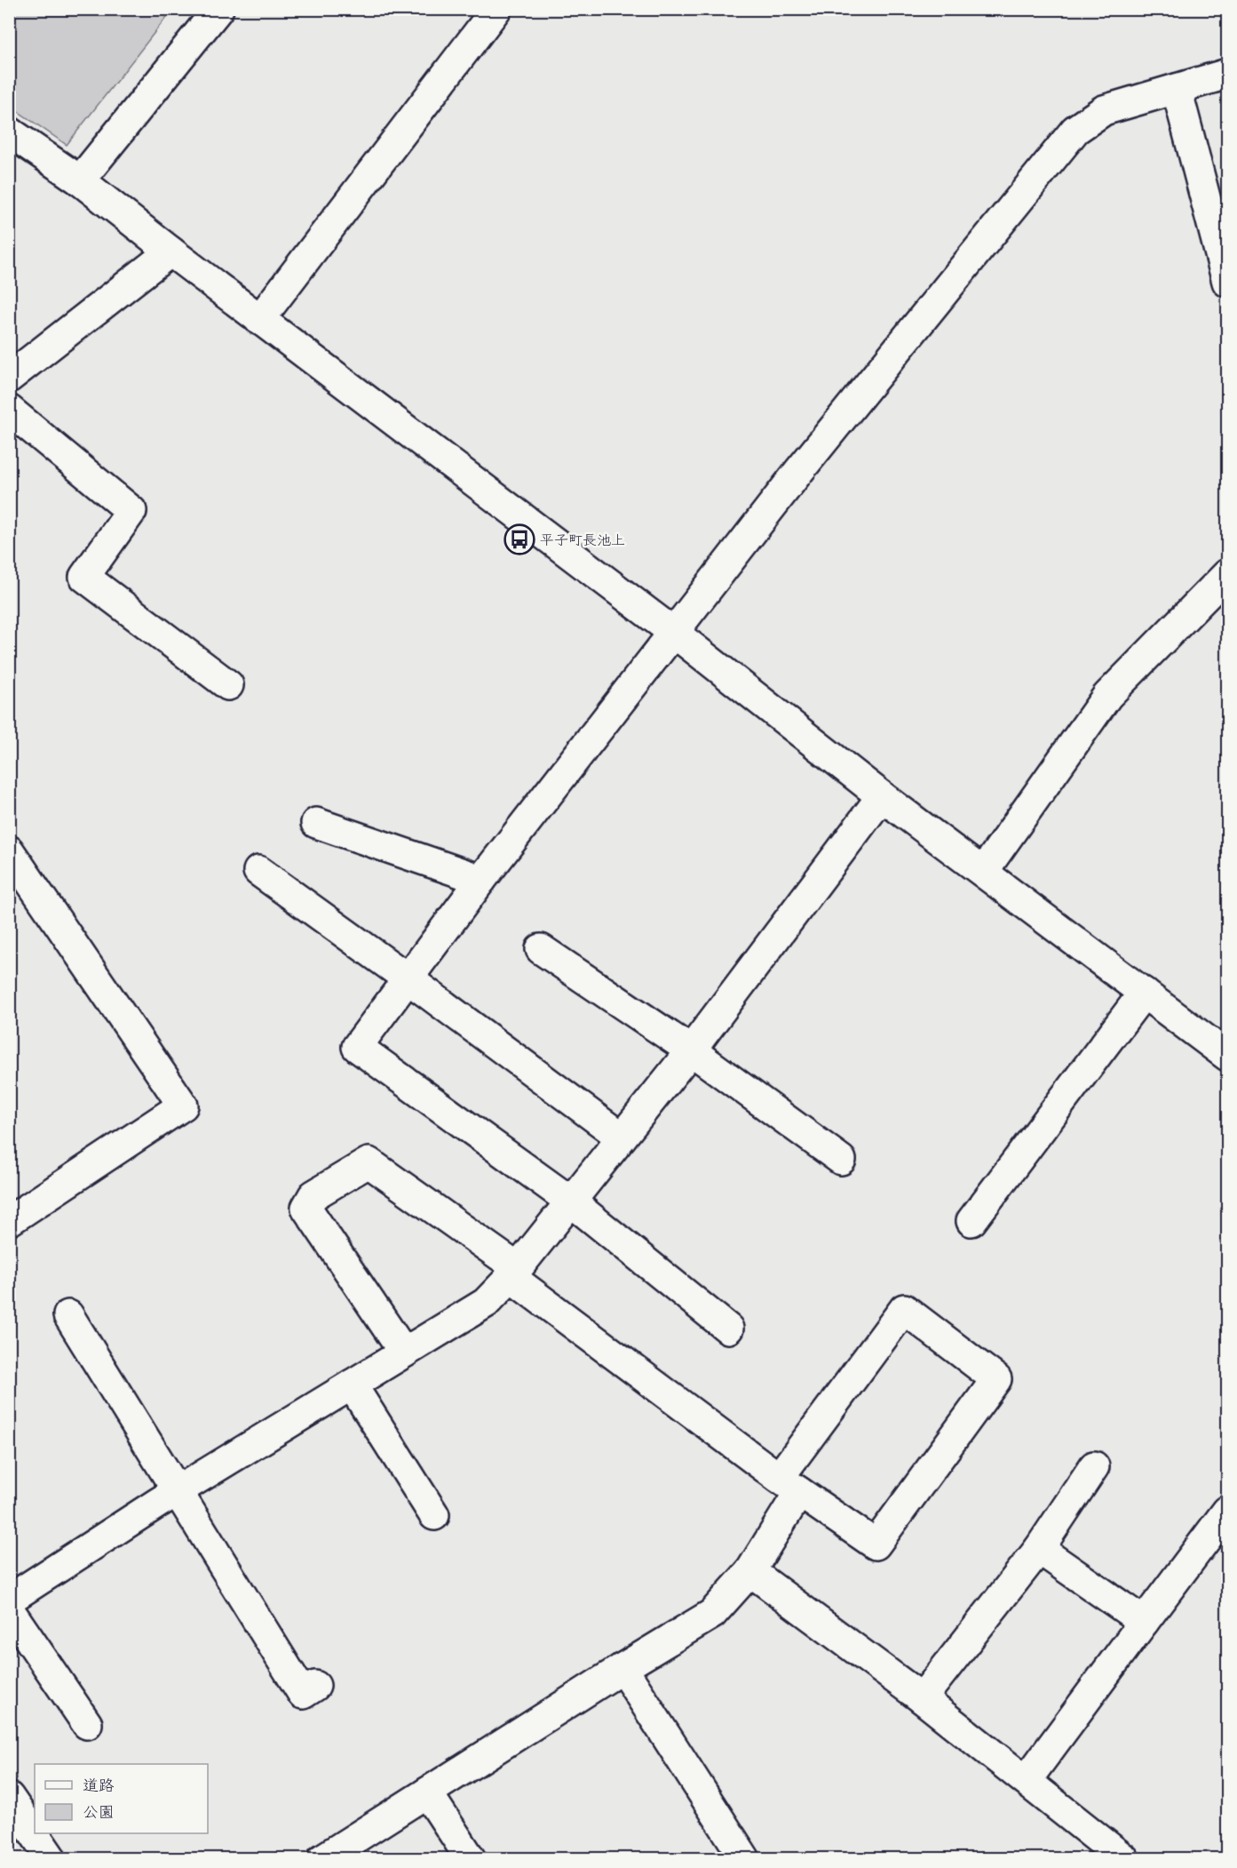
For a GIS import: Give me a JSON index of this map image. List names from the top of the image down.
{
  "places": {
    "bus stop": ["平子町長池上"]
  },
  "legend": ["道路", "公園"]
}
